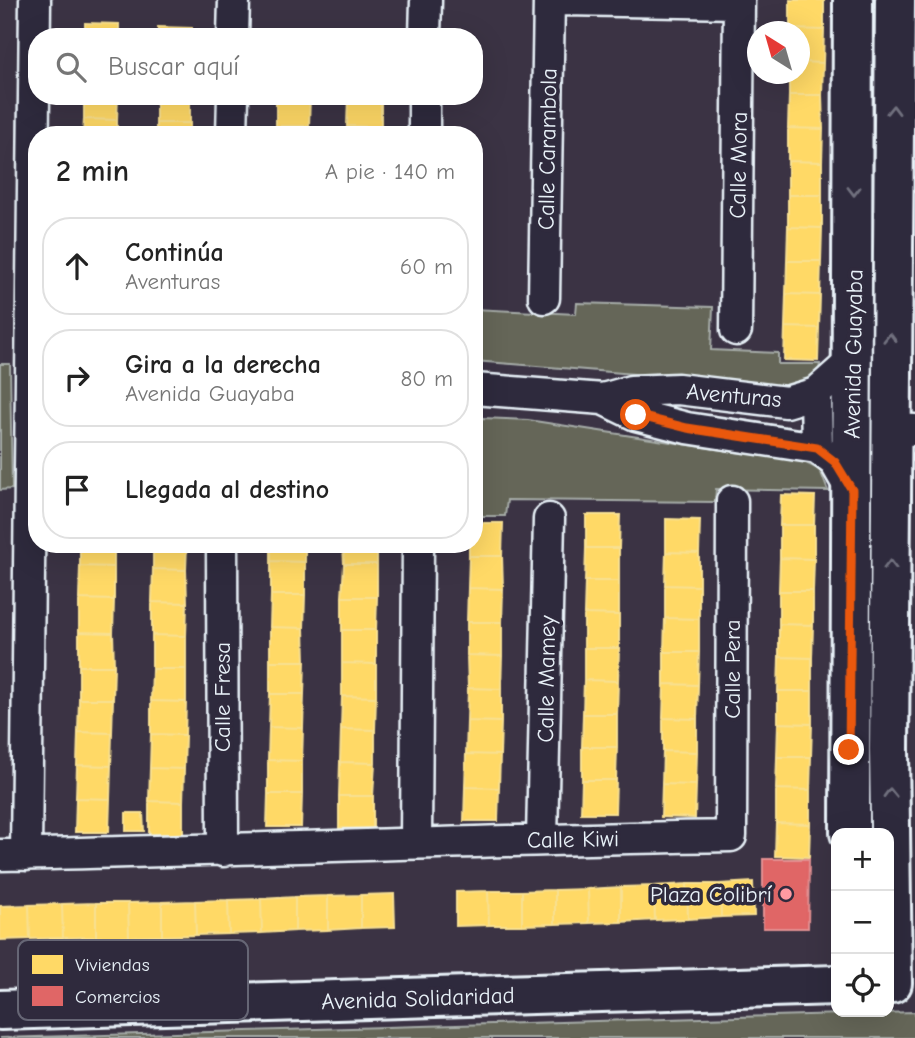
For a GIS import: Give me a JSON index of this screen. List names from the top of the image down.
{
  "streets": {
    "street": [
      "Calle Carambola",
      "Calle Mora",
      "Avenida Guayaba",
      "Aventuras",
      "Calle Pera",
      "Calle Mamey",
      "Calle Fresa",
      "Calle Kiwi",
      "Avenida Solidaridad"
    ]
  },
  "crossings": [
    ["Avenida Guayaba", "Aventuras"],
    ["Calle Pera", "Calle Kiwi"],
    ["Calle Mamey", "Calle Kiwi"],
    ["Calle Fresa", "Calle Kiwi"]
  ],
  "places": ["Plaza Colibrí"],
  "legend": ["Viviendas", "Comercios"],
  "north": "top left",
  "page": {
    "search": "Buscar aquí",
    "heading": ["2 min", "A pie · 140 m"],
    "list": [
      ["Continúa", "Aventuras", "60 m"],
      ["Gira a la derecha", "Avenida Guayaba", "80 m"],
      "Llegada al destino"
    ],
    "map_buttons": ["+", "−"]
  }
}
